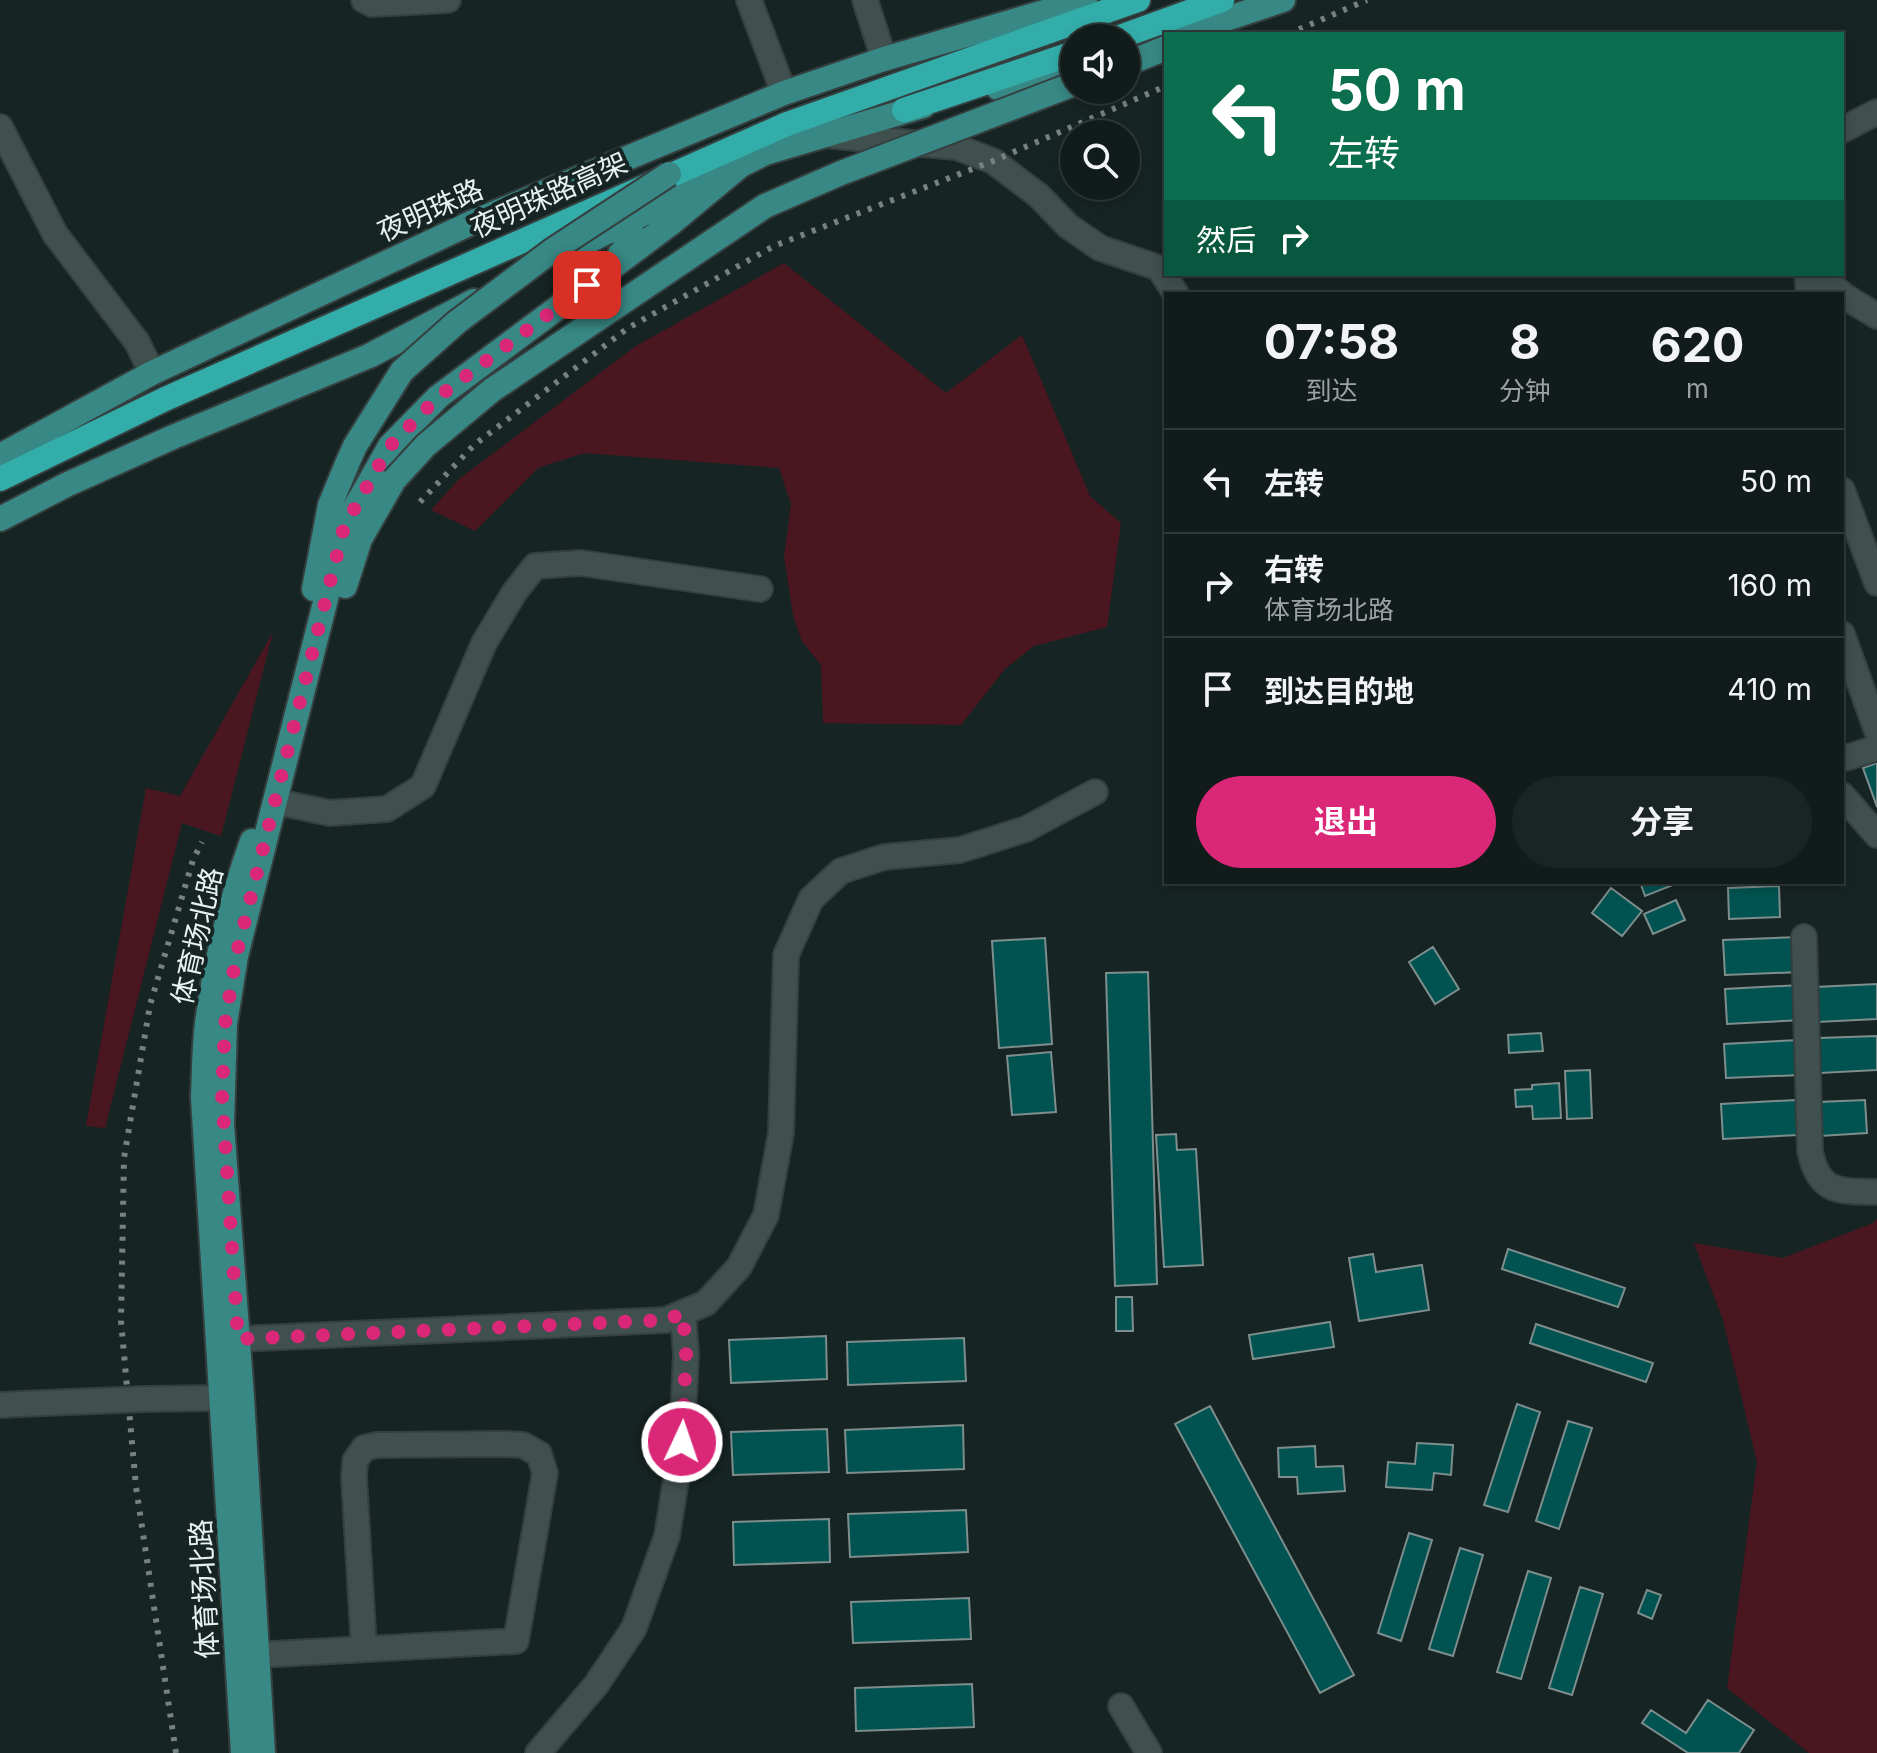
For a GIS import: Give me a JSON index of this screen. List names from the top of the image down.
{
  "streets": {
    "highway": ["夜明珠路高架"],
    "main road": ["夜明珠路", "体育场北路"]
  },
  "page": {
    "turn": ["50 m", "左转"],
    "then": "然后",
    "eta": [
      "07:58",
      "到达",
      "8",
      "分钟",
      "620",
      "m"
    ],
    "list": [
      {
        "name": "左转",
        "value": "50 m"
      },
      {
        "name": "右转",
        "note": "体育场北路",
        "value": "160 m"
      },
      {
        "name": "到达目的地",
        "value": "410 m"
      }
    ],
    "buttons": ["退出", "分享"]
  }
}
